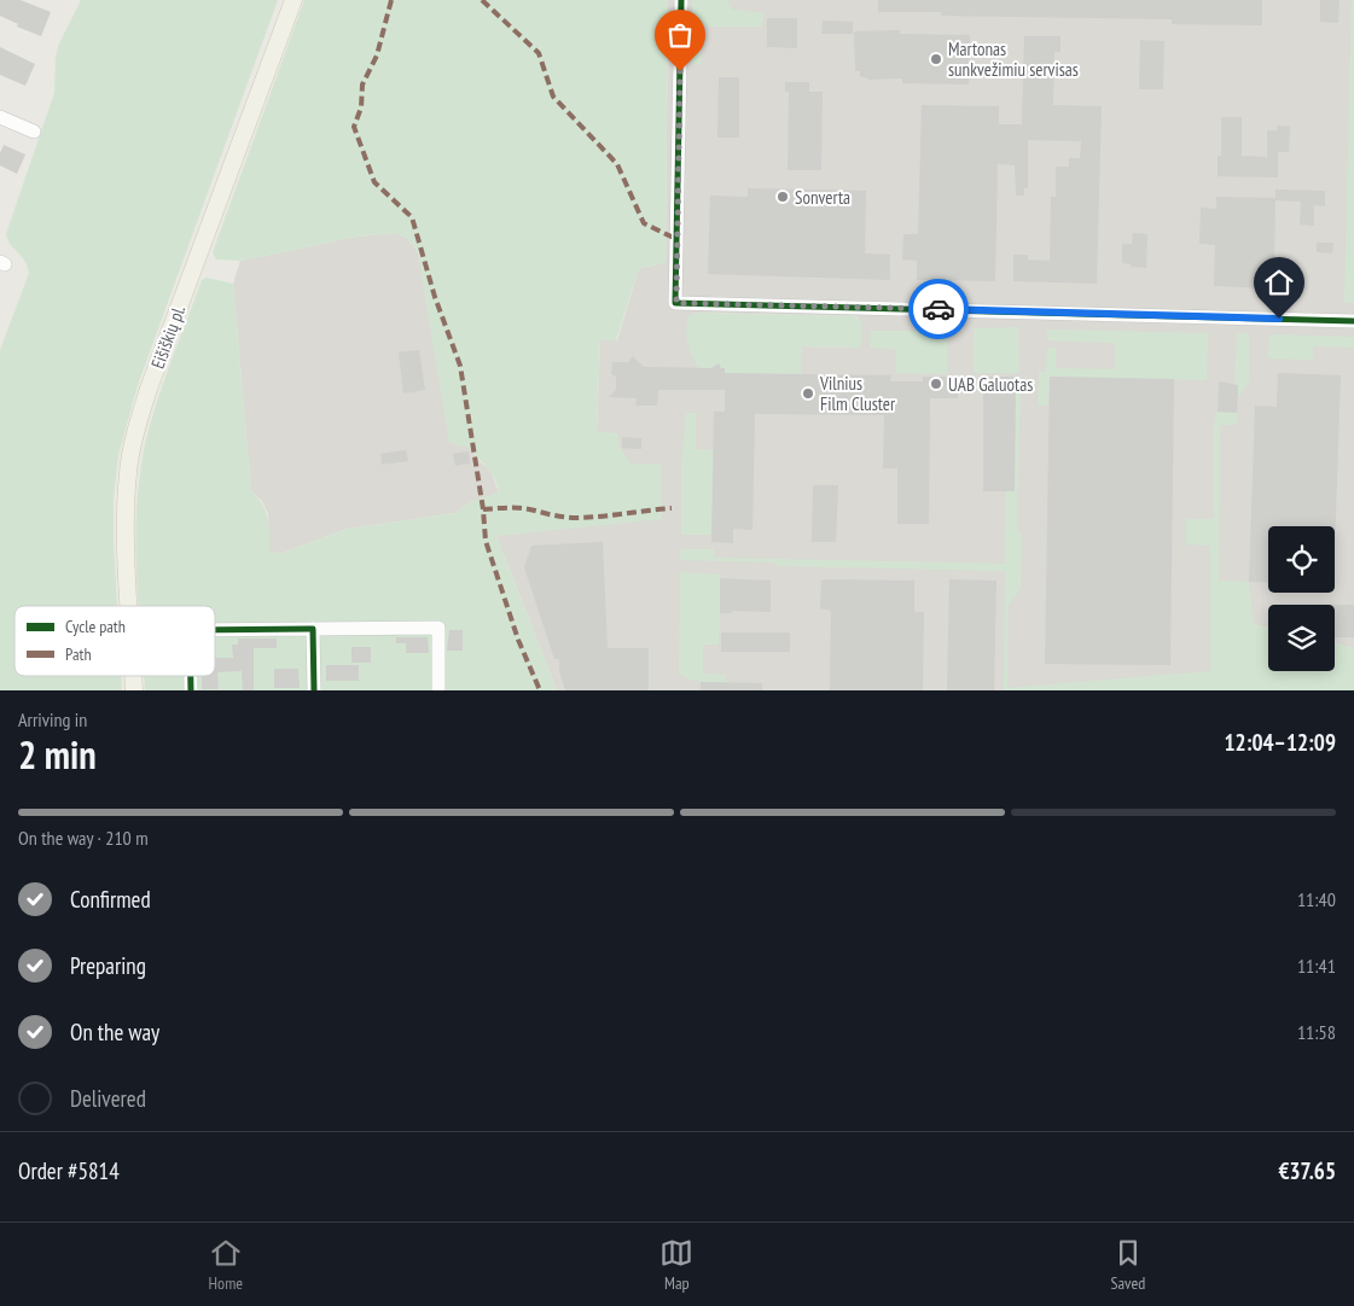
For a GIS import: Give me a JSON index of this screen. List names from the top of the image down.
{
  "streets": {
    "main road": ["Eišiškių pl."]
  },
  "places": [
    "Martonas sunkvežimiu servisas",
    "Sonverta",
    "UAB Galuotas",
    "Vilnius Film Cluster"
  ],
  "legend": ["Cycle path", "Path"],
  "page": {
    "heading": ["2 min", "Arriving in", "12:04–12:09"],
    "panel": ["Order #5814", "€37.65"],
    "bar": "On the way · 210 m",
    "list": [
      ["Confirmed", "11:40"],
      ["Preparing", "11:41"],
      ["On the way", "11:58"],
      "Delivered"
    ],
    "tabs": ["Home", "Map", "Saved"]
  }
}
